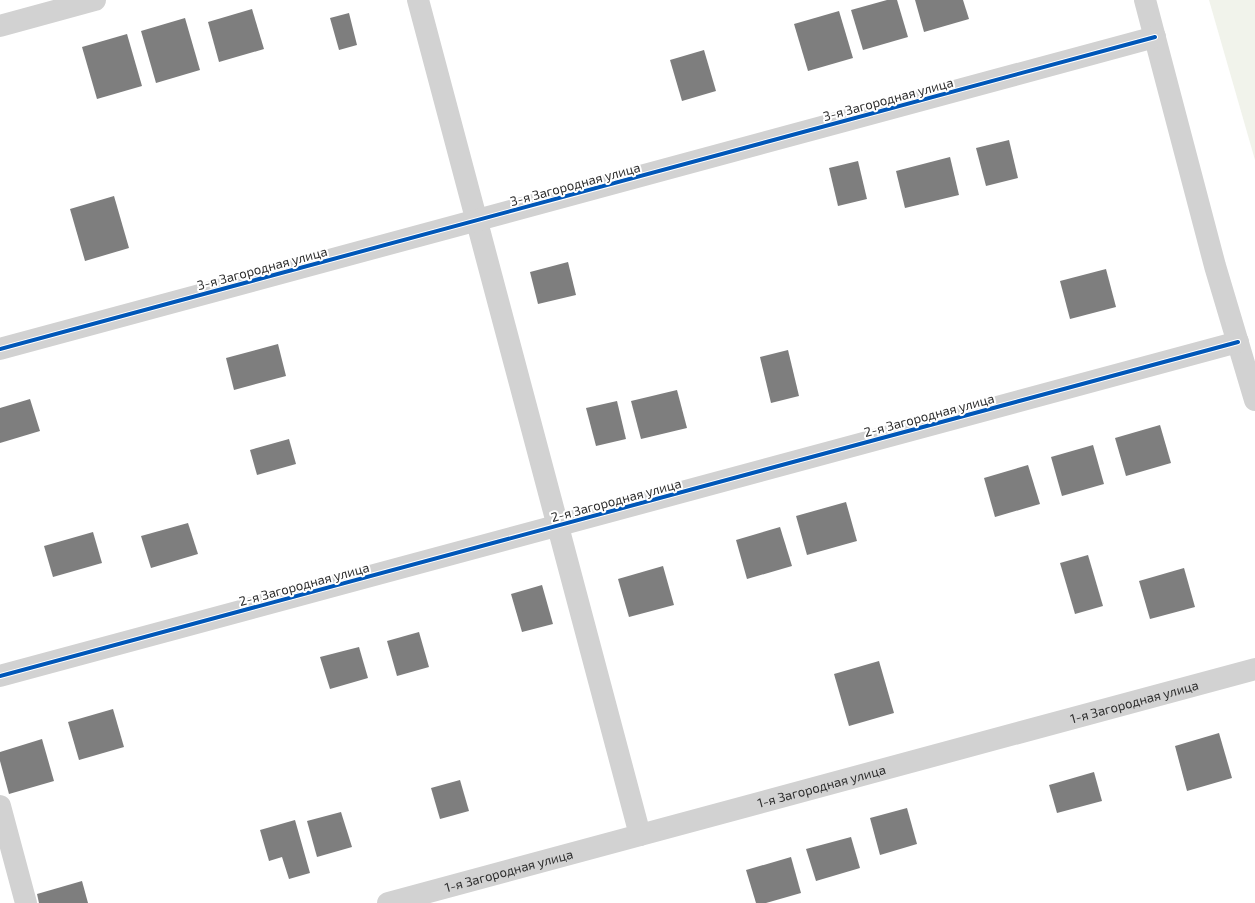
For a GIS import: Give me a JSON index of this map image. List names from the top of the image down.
{
  "streets": {
    "street": ["3-я Загородная улица", "2-я Загородная улица", "1-я Загородная улица"]
  }
}
